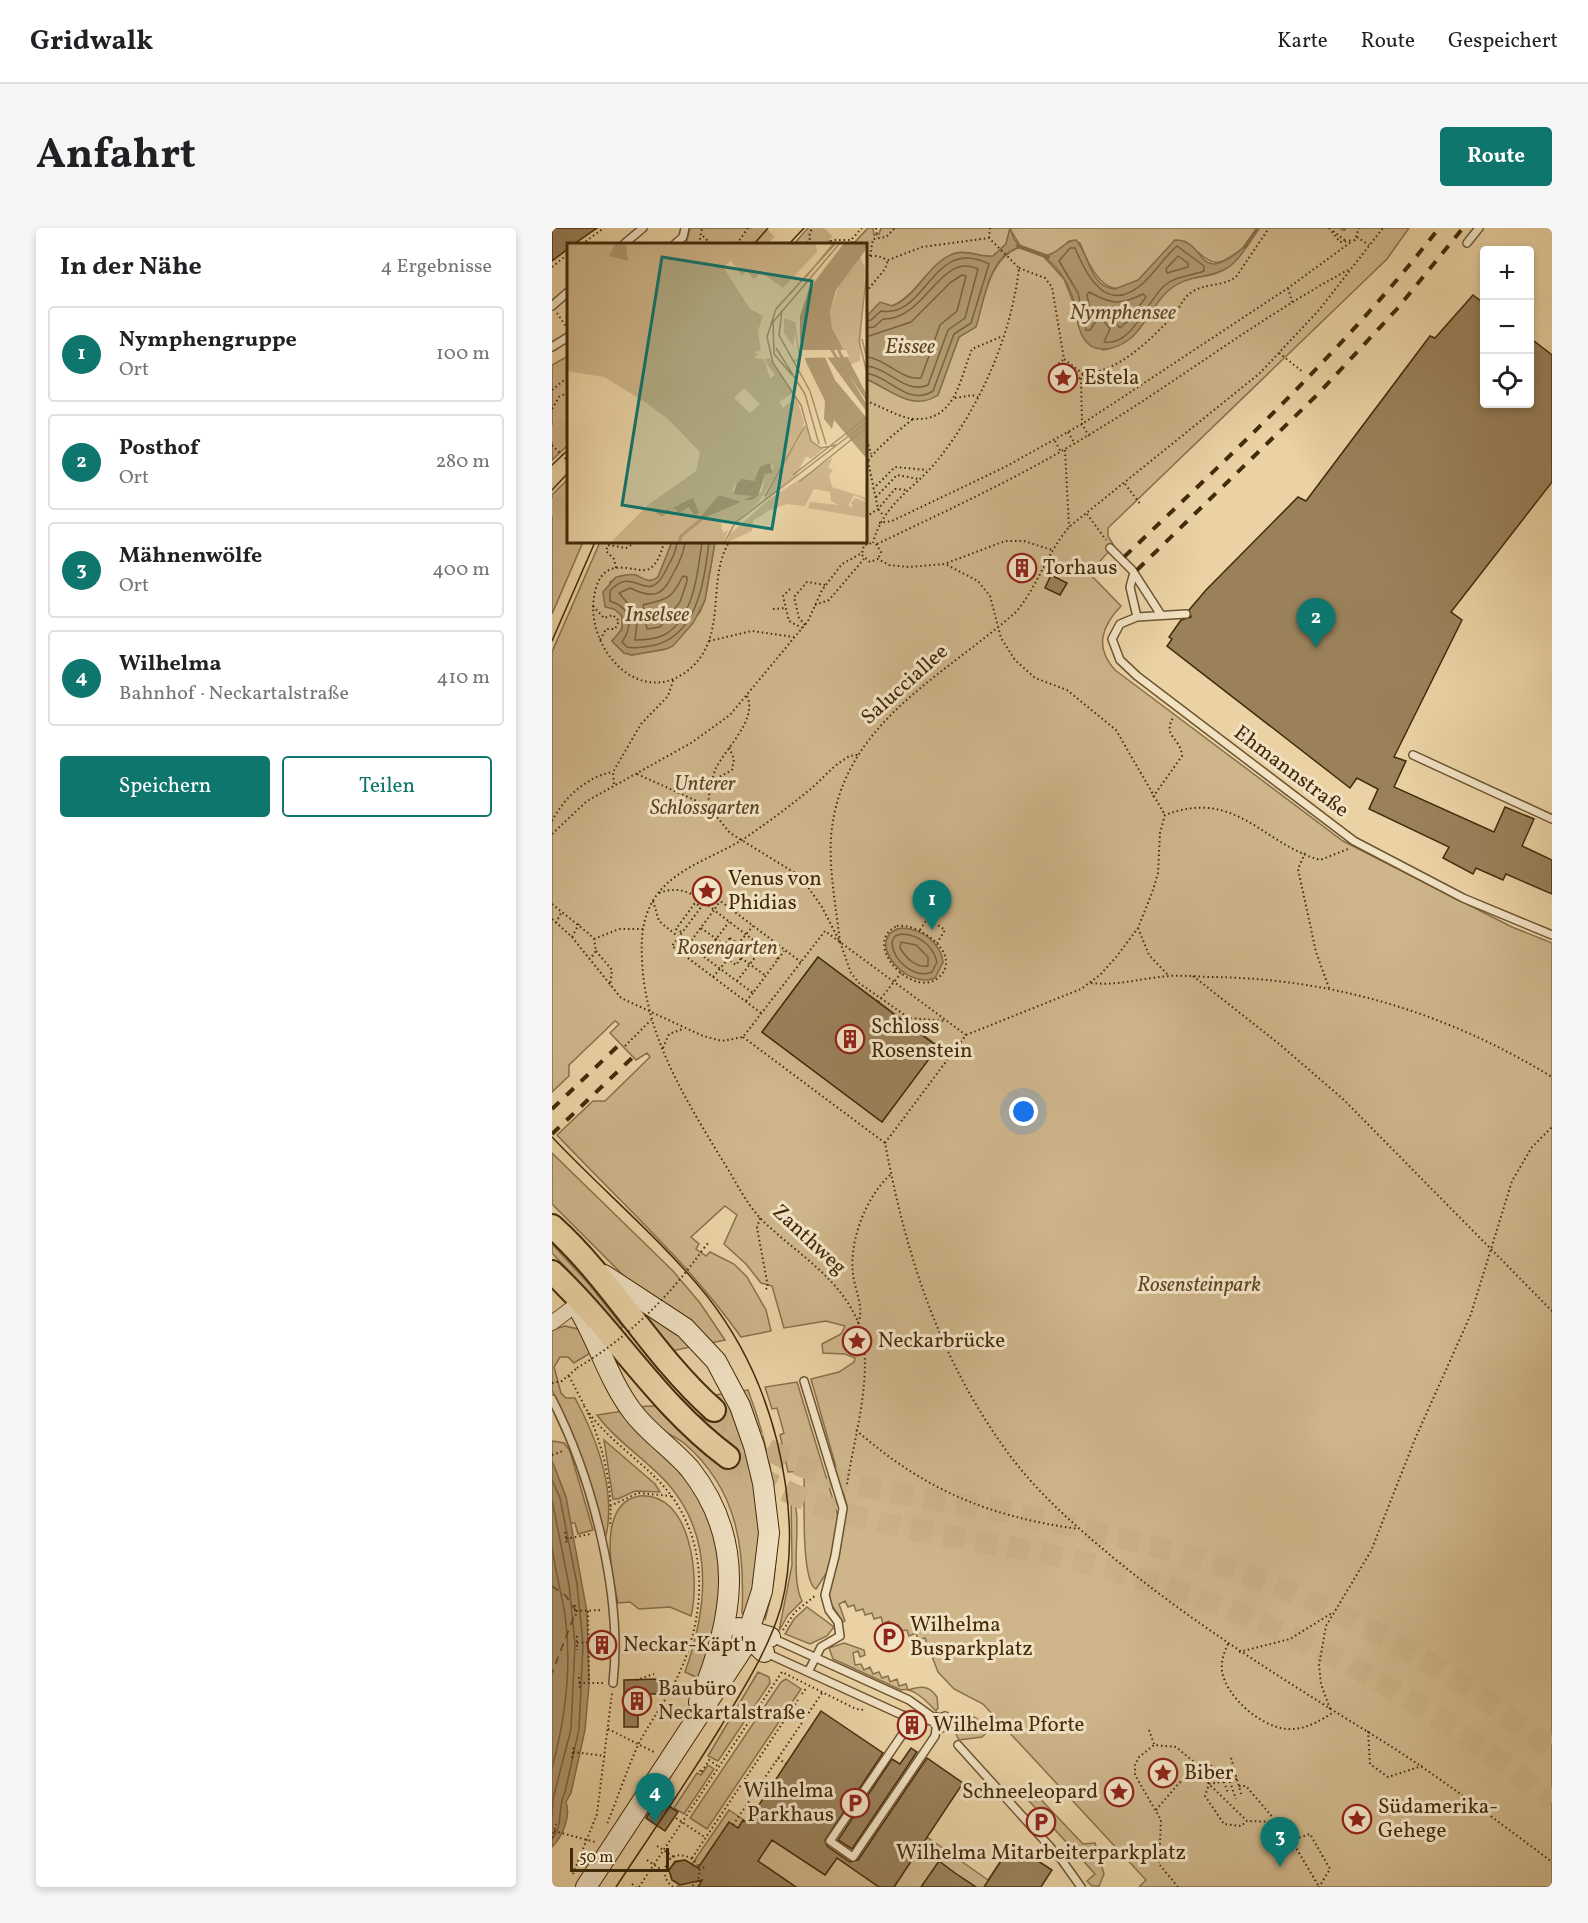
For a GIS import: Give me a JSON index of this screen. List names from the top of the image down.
{
  "streets": {
    "lane": ["Ehmannstraße"],
    "path": ["Salucciallee", "Zanthweg"]
  },
  "crossings": [
    ["Salucciallee", "Zanthweg"]
  ],
  "water": ["Nymphensee", "Eissee", "Inselsee"],
  "parks": ["Unterer Schlossgarten", "Rosengarten", "Rosensteinpark"],
  "places": {
    "place": [
      "Estela",
      "Venus von Phidias",
      "Neckarbrücke",
      "Biber",
      "Schneeleopard",
      "Südamerika- Gehege"
    ],
    "building": [
      "Torhaus",
      "Schloss Rosenstein",
      "Neckar-Käpt'n",
      "Baubüro Neckartalstraße",
      "Wilhelma Pforte"
    ],
    "parking": ["Wilhelma Busparkplatz", "Wilhelma Parkhaus", "Wilhelma Mitarbeiterparkplatz"]
  },
  "scale_bar": "50 m",
  "page": {
    "header": "Gridwalk",
    "nav": ["Karte", "Route", "Gespeichert"],
    "title": "Anfahrt",
    "buttons": [
      "Route",
      ["Speichern", "Teilen"]
    ],
    "heading": ["In der Nähe", "4 Ergebnisse"],
    "map_buttons": ["+", "−"],
    "list": [
      {
        "mark": "1",
        "name": "Nymphengruppe",
        "note": "Ort",
        "value": "100 m"
      },
      {
        "mark": "2",
        "name": "Posthof",
        "note": "Ort",
        "value": "280 m"
      },
      {
        "mark": "3",
        "name": "Mähnenwölfe",
        "note": "Ort",
        "value": "400 m"
      },
      {
        "mark": "4",
        "name": "Wilhelma",
        "note": "Bahnhof · Neckartalstraße",
        "value": "410 m"
      }
    ],
    "pins": [
      "2",
      "1",
      "4",
      "3"
    ],
    "scale": "50 m"
  }
}
